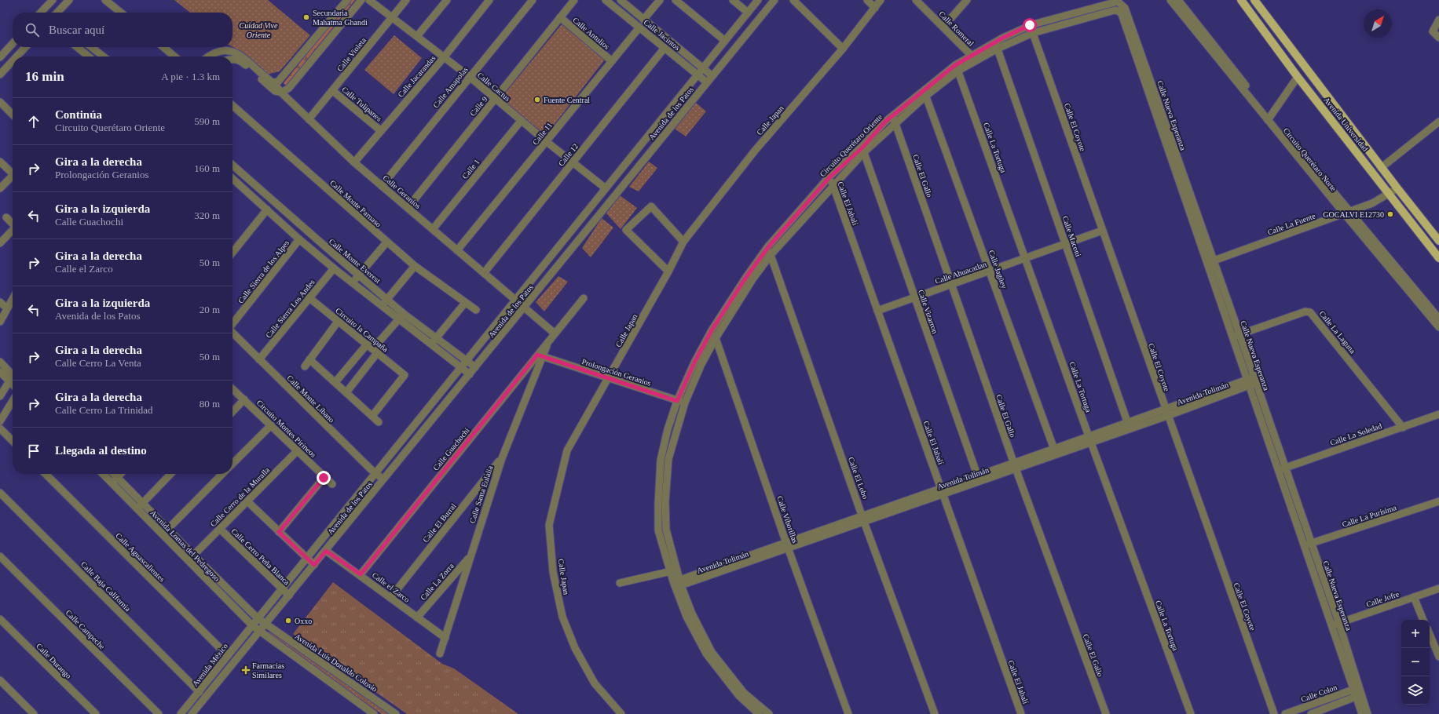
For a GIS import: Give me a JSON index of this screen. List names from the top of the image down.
{
  "streets": {
    "main road": ["Avenida Universidad"],
    "street": [
      "Calle Romeral",
      "Calle Antulios",
      "Calle Jacintos",
      "Calle Violeta",
      "Calle Jacarandas",
      "Calle Cactus",
      "Calle Amapolas",
      "Calle Tulipanes",
      "Calle 9",
      "Avenida de los Patos",
      "Calle Nueva Esperanza",
      "Calle Japan",
      "Calle El Coyote",
      "Calle 11",
      "Circuito Querétaro Oriente",
      "Calle La Tortuga",
      "Calle 12",
      "Circuito Querétaro Norte",
      "Calle 1",
      "Calle El Gallo",
      "Calle Geranios",
      "Calle Monte Parnaso",
      "Calle El Jabalí",
      "Calle La Fuente",
      "Calle Maconi",
      "Calle Monte Everest",
      "Calle Jagüey",
      "Calle Sierra de los Alpes",
      "Calle Ahuacatlan",
      "Calle Sierra Los Andes",
      "Calle Vizarron",
      "Circuito la Campaña",
      "Calle La Laguna",
      "Prolongación Geranios",
      "Avenida Tolimán",
      "Calle Monte Líbano",
      "Circuito Montes Pirineos",
      "Calle La Soledad",
      "Calle Guachochi",
      "Calle El Lobo",
      "Calle Santa Eulalia",
      "Calle Cerro de la Muralla",
      "Calle La Purísima",
      "Calle Viborillas",
      "Calle El Burral",
      "Avenida Lomas del Pedregoso",
      "Calle Cerro Peña Blanca",
      "Calle Aguascalientes",
      "Calle La Zorra",
      "Calle Baja California",
      "Calle el Zarco",
      "Calle Jofre",
      "Calle Campeche",
      "Calle Durango",
      "Avenida Luis Donaldo Colosio",
      "Avenida México",
      "Calle Colon"
    ]
  },
  "crossings": [
    ["Calle Romeral", "Circuito Querétaro Oriente"],
    ["Calle Antulios", "Calle 9"],
    ["Calle Antulios", "Calle 11"],
    ["Calle Jacintos", "Avenida de los Patos"],
    ["Calle Jacintos", "Calle 11"],
    ["Calle Jacintos", "Calle 12"],
    ["Calle Violeta", "Calle Cactus"],
    ["Calle Violeta", "Calle Tulipanes"],
    ["Calle Violeta", "Calle Geranios"],
    ["Calle Jacarandas", "Calle Cactus"],
    ["Calle Jacarandas", "Calle Tulipanes"],
    ["Calle Jacarandas", "Calle Geranios"],
    ["Calle Cactus", "Calle Amapolas"],
    ["Calle Cactus", "Calle 9"],
    ["Calle Cactus", "Avenida de los Patos"],
    ["Calle Cactus", "Calle 11"],
    ["Calle Cactus", "Calle 12"],
    ["Calle Cactus", "Calle 1"],
    ["Calle Amapolas", "Calle Geranios"],
    ["Calle 9", "Calle Geranios"],
    ["Avenida de los Patos", "Calle Geranios"],
    ["Avenida de los Patos", "Calle Monte Everest"],
    ["Avenida de los Patos", "Calle Monte Líbano"],
    ["Avenida de los Patos", "Avenida Lomas del Pedregoso"],
    ["Avenida de los Patos", "Calle Cerro Peña Blanca"],
    ["Avenida de los Patos", "Calle el Zarco"],
    ["Avenida de los Patos", "Avenida Luis Donaldo Colosio"],
    ["Avenida de los Patos", "Avenida México"],
    ["Calle Nueva Esperanza", "Circuito Querétaro Oriente"],
    ["Calle Nueva Esperanza", "Calle La Fuente"],
    ["Calle Nueva Esperanza", "Calle La Laguna"],
    ["Calle Nueva Esperanza", "Avenida Tolimán"],
    ["Calle Nueva Esperanza", "Calle La Soledad"],
    ["Calle Nueva Esperanza", "Calle La Purísima"],
    ["Calle Nueva Esperanza", "Calle Jofre"],
    ["Calle Nueva Esperanza", "Calle Colon"],
    ["Calle Japan", "Prolongación Geranios"],
    ["Avenida Universidad", "Calle La Fuente"],
    ["Calle El Coyote", "Circuito Querétaro Oriente"],
    ["Calle El Coyote", "Calle Ahuacatlan"],
    ["Calle El Coyote", "Avenida Tolimán"],
    ["Calle 11", "Calle Geranios"],
    ["Circuito Querétaro Oriente", "Calle La Tortuga"],
    ["Circuito Querétaro Oriente", "Calle El Gallo"],
    ["Circuito Querétaro Oriente", "Calle El Jabalí"],
    ["Circuito Querétaro Oriente", "Calle Maconi"],
    ["Circuito Querétaro Oriente", "Calle Jagüey"],
    ["Circuito Querétaro Oriente", "Calle Vizarron"],
    ["Circuito Querétaro Oriente", "Prolongación Geranios"],
    ["Circuito Querétaro Oriente", "Avenida Tolimán"],
    ["Circuito Querétaro Oriente", "Calle El Lobo"],
    ["Circuito Querétaro Oriente", "Calle Viborillas"],
    ["Calle La Tortuga", "Calle Ahuacatlan"],
    ["Calle La Tortuga", "Avenida Tolimán"],
    ["Calle 12", "Calle Geranios"],
    ["Circuito Querétaro Norte", "Calle La Fuente"],
    ["Calle 1", "Calle Geranios"],
    ["Calle El Gallo", "Calle Ahuacatlan"],
    ["Calle El Gallo", "Avenida Tolimán"],
    ["Calle El Jabalí", "Calle Ahuacatlan"],
    ["Calle El Jabalí", "Avenida Tolimán"],
    ["Calle Maconi", "Calle Ahuacatlan"],
    ["Calle Maconi", "Avenida Tolimán"],
    ["Calle Monte Everest", "Calle Sierra de los Alpes"],
    ["Calle Monte Everest", "Calle Sierra Los Andes"],
    ["Calle Jagüey", "Calle Ahuacatlan"],
    ["Calle Jagüey", "Avenida Tolimán"],
    ["Calle Ahuacatlan", "Calle Vizarron"],
    ["Calle Sierra Los Andes", "Circuito la Campaña"],
    ["Calle Sierra Los Andes", "Calle Monte Líbano"],
    ["Calle Vizarron", "Avenida Tolimán"],
    ["Calle La Laguna", "Calle La Soledad"],
    ["Prolongación Geranios", "Calle Guachochi"],
    ["Prolongación Geranios", "Calle Santa Eulalia"],
    ["Avenida Tolimán", "Calle El Lobo"],
    ["Avenida Tolimán", "Calle Viborillas"],
    ["Circuito Montes Pirineos", "Calle Cerro de la Muralla"],
    ["Calle Guachochi", "Calle Santa Eulalia"],
    ["Calle Guachochi", "Calle el Zarco"],
    ["Calle Santa Eulalia", "Calle El Burral"],
    ["Calle Santa Eulalia", "Calle La Zorra"],
    ["Calle Santa Eulalia", "Calle el Zarco"],
    ["Calle Cerro de la Muralla", "Avenida Lomas del Pedregoso"],
    ["Calle Cerro de la Muralla", "Calle Cerro Peña Blanca"],
    ["Calle El Burral", "Calle el Zarco"],
    ["Avenida Lomas del Pedregoso", "Avenida Luis Donaldo Colosio"],
    ["Avenida Lomas del Pedregoso", "Avenida México"],
    ["Calle Aguascalientes", "Avenida México"],
    ["Calle La Zorra", "Calle el Zarco"],
    ["Calle Baja California", "Avenida México"]
  ],
  "parks": ["Cuidad Vive Oriente"],
  "places": {
    "other": [
      "Secundaria Mahatma Ghandi",
      "Fuente Central",
      "GOCALVI E12730",
      "Oxxo"
    ],
    "health": ["Farmacias Similares"]
  },
  "north": "top right",
  "page": {
    "search": "Buscar aquí",
    "heading": ["16 min", "A pie · 1.3 km"],
    "list": [
      ["Continúa", "Circuito Querétaro Oriente", "590 m"],
      ["Gira a la derecha", "Prolongación Geranios", "160 m"],
      ["Gira a la izquierda", "Calle Guachochi", "320 m"],
      ["Gira a la derecha", "Calle el Zarco", "50 m"],
      ["Gira a la izquierda", "Avenida de los Patos", "20 m"],
      ["Gira a la derecha", "Calle Cerro La Venta", "50 m"],
      ["Gira a la derecha", "Calle Cerro La Trinidad", "80 m"],
      "Llegada al destino"
    ],
    "map_buttons": ["+", "−"]
  }
}
